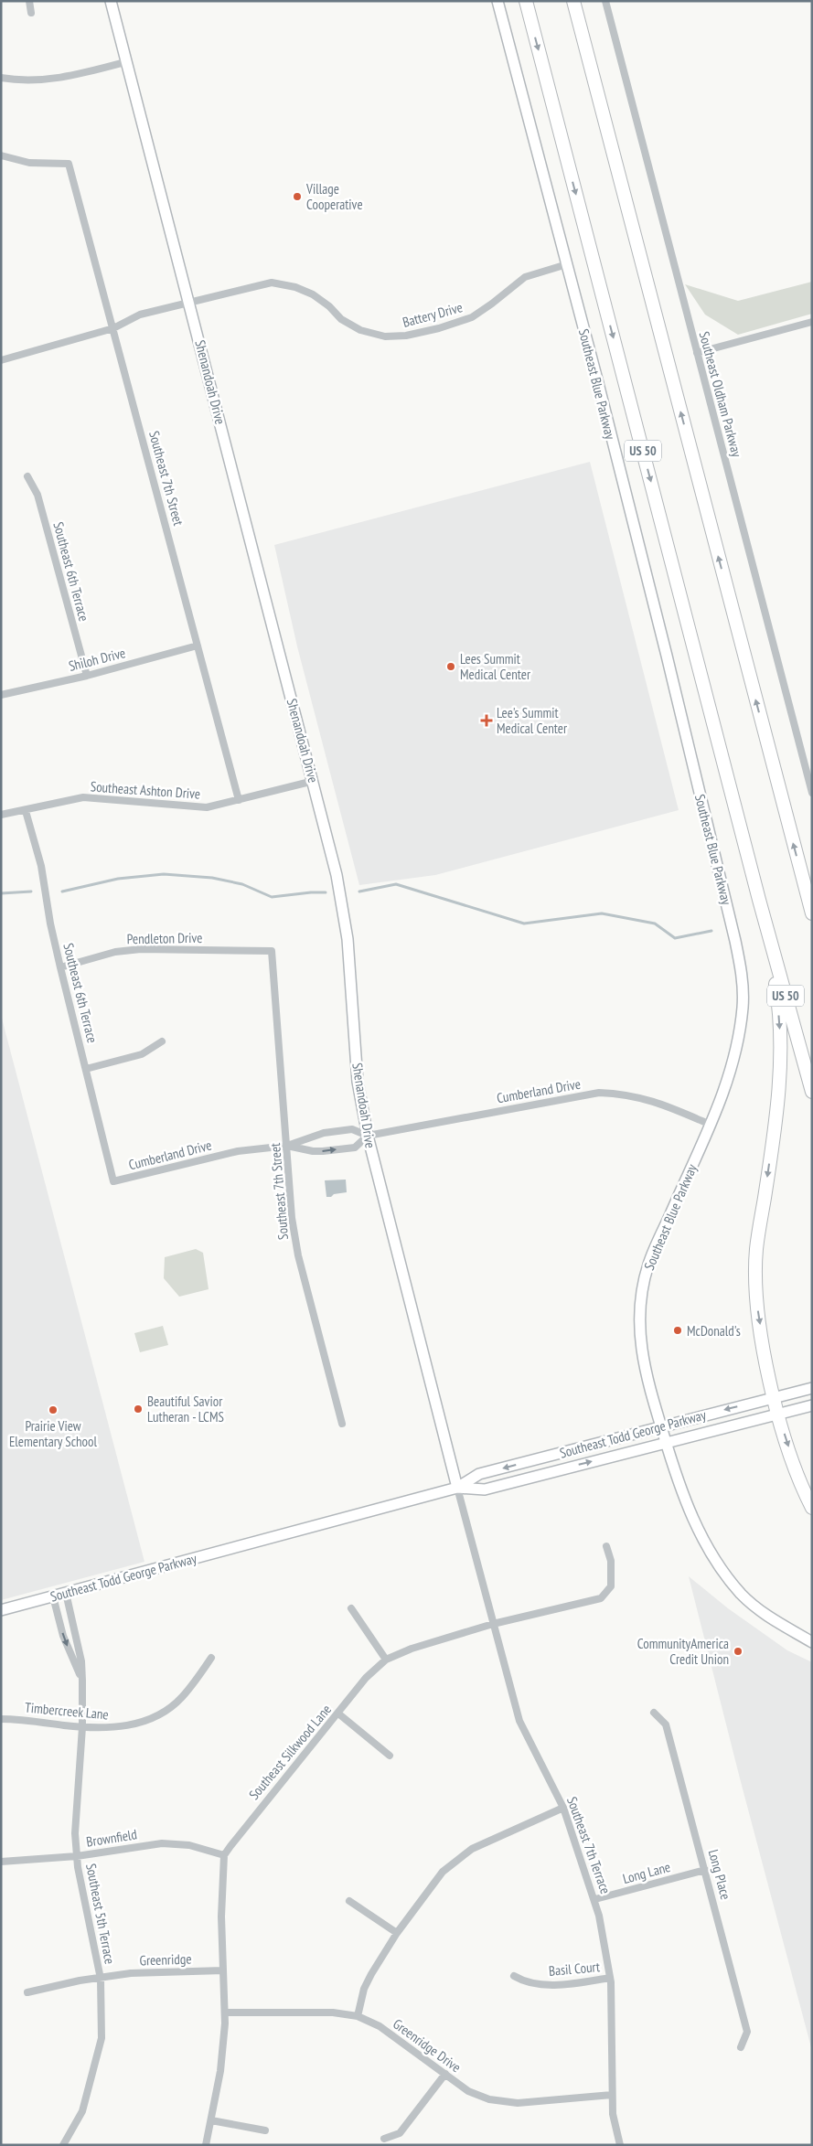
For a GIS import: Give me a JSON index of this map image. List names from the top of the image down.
{
  "streets": {
    "highway": ["US 50"],
    "street": [
      "Battery Drive",
      "Shenandoah Drive",
      "Southeast Blue Parkway",
      "Southeast Oldham Parkway",
      "Southeast 7th Street",
      "Southeast 6th Terrace",
      "Shiloh Drive",
      "Southeast Ashton Drive",
      "Pendleton Drive",
      "Cumberland Drive",
      "Southeast Todd George Parkway",
      "Timbercreek Lane",
      "Southeast Silkwood Lane",
      "Brownfield",
      "Southeast 7th Terrace",
      "Long Lane",
      "Long Place",
      "Southeast 5th Terrace",
      "Greenridge",
      "Basil Court",
      "Greenridge Drive"
    ]
  },
  "crossings": [
    ["Battery Drive", "Shenandoah Drive"],
    ["Battery Drive", "Southeast Blue Parkway"],
    ["Battery Drive", "Southeast 7th Street"],
    ["Shenandoah Drive", "Southeast Ashton Drive"],
    ["Shenandoah Drive", "Cumberland Drive"],
    ["Shenandoah Drive", "Southeast Todd George Parkway"],
    ["Shenandoah Drive", "Southeast 7th Terrace"],
    ["Southeast Blue Parkway", "Cumberland Drive"],
    ["Southeast Blue Parkway", "Southeast Todd George Parkway"],
    ["Southeast 7th Street", "Shiloh Drive"],
    ["Southeast 7th Street", "Southeast Ashton Drive"],
    ["Southeast 7th Street", "Pendleton Drive"],
    ["Southeast 7th Street", "Cumberland Drive"],
    ["Southeast 6th Terrace", "Shiloh Drive"],
    ["Southeast 6th Terrace", "Southeast Ashton Drive"],
    ["Southeast 6th Terrace", "Pendleton Drive"],
    ["Southeast 6th Terrace", "Cumberland Drive"],
    ["Southeast Todd George Parkway", "Southeast 7th Terrace"],
    ["Southeast Todd George Parkway", "Southeast 5th Terrace"],
    ["Timbercreek Lane", "Southeast 5th Terrace"],
    ["Southeast Silkwood Lane", "Brownfield"],
    ["Southeast Silkwood Lane", "Southeast 7th Terrace"],
    ["Brownfield", "Southeast 5th Terrace"],
    ["Southeast 7th Terrace", "Long Lane"],
    ["Southeast 7th Terrace", "Basil Court"],
    ["Southeast 7th Terrace", "Greenridge Drive"],
    ["Long Lane", "Long Place"],
    ["Southeast 5th Terrace", "Greenridge"]
  ],
  "places": {
    "other": [
      "Village Cooperative",
      "Lees Summit Medical Center",
      "McDonald's",
      "Beautiful Savior Lutheran - LCMS",
      "Prairie View Elementary School",
      "CommunityAmerica Credit Union"
    ],
    "health": ["Lee's Summit Medical Center"]
  }
}
